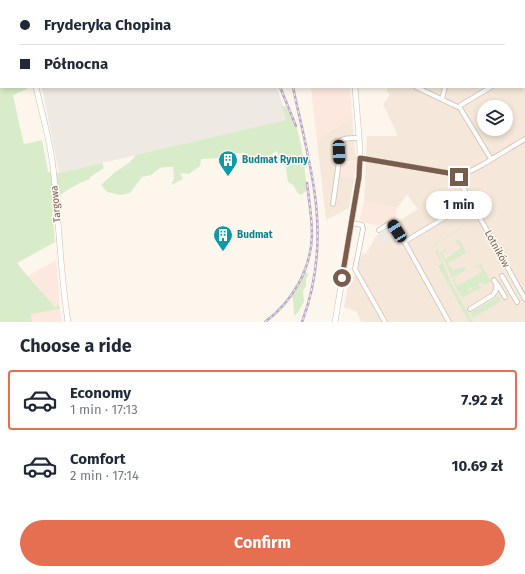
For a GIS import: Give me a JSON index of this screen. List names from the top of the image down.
{
  "streets": {
    "street": ["Targowa", "Lotników"]
  },
  "places": {
    "building": ["Budmat Rynny", "Budmat"]
  },
  "page": {
    "banner": ["Fryderyka Chopina", "Północna"],
    "bubble": "1 min",
    "heading": "Choose a ride",
    "list": [
      {
        "name": "Economy",
        "note": "1 min · 17:13",
        "value": "7.92 zł"
      },
      {
        "name": "Comfort",
        "note": "2 min · 17:14",
        "value": "10.69 zł"
      }
    ],
    "buttons": "Confirm"
  }
}
